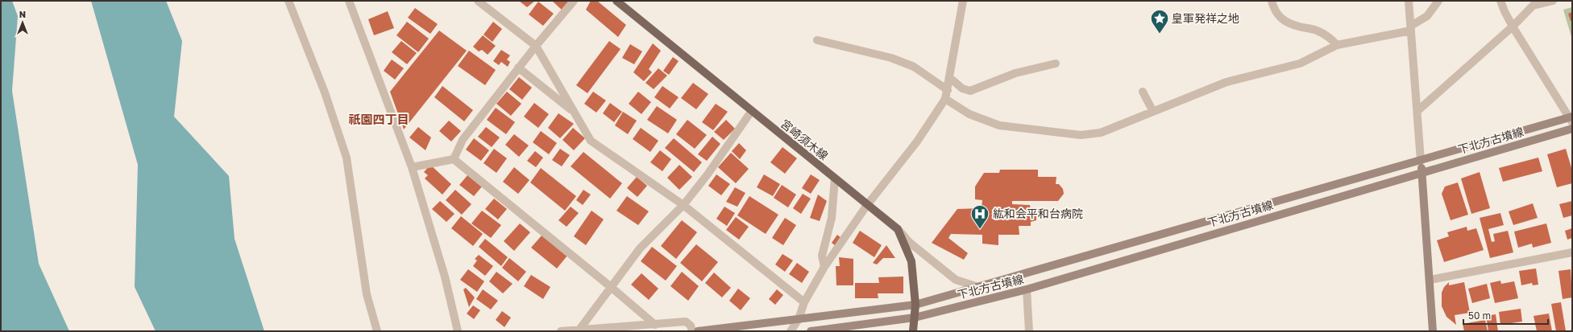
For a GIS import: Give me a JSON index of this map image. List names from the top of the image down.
{
  "streets": {
    "main road": ["宮崎須木線", "下北方古墳線"]
  },
  "crossings": [
    ["宮崎須木線", "下北方古墳線"]
  ],
  "districts": ["祇園四丁目"],
  "places": {
    "place": ["皇軍発祥之地"],
    "hospital": ["紘和会平和台病院"]
  },
  "scale_bar": "50 m",
  "north": "top"
}
